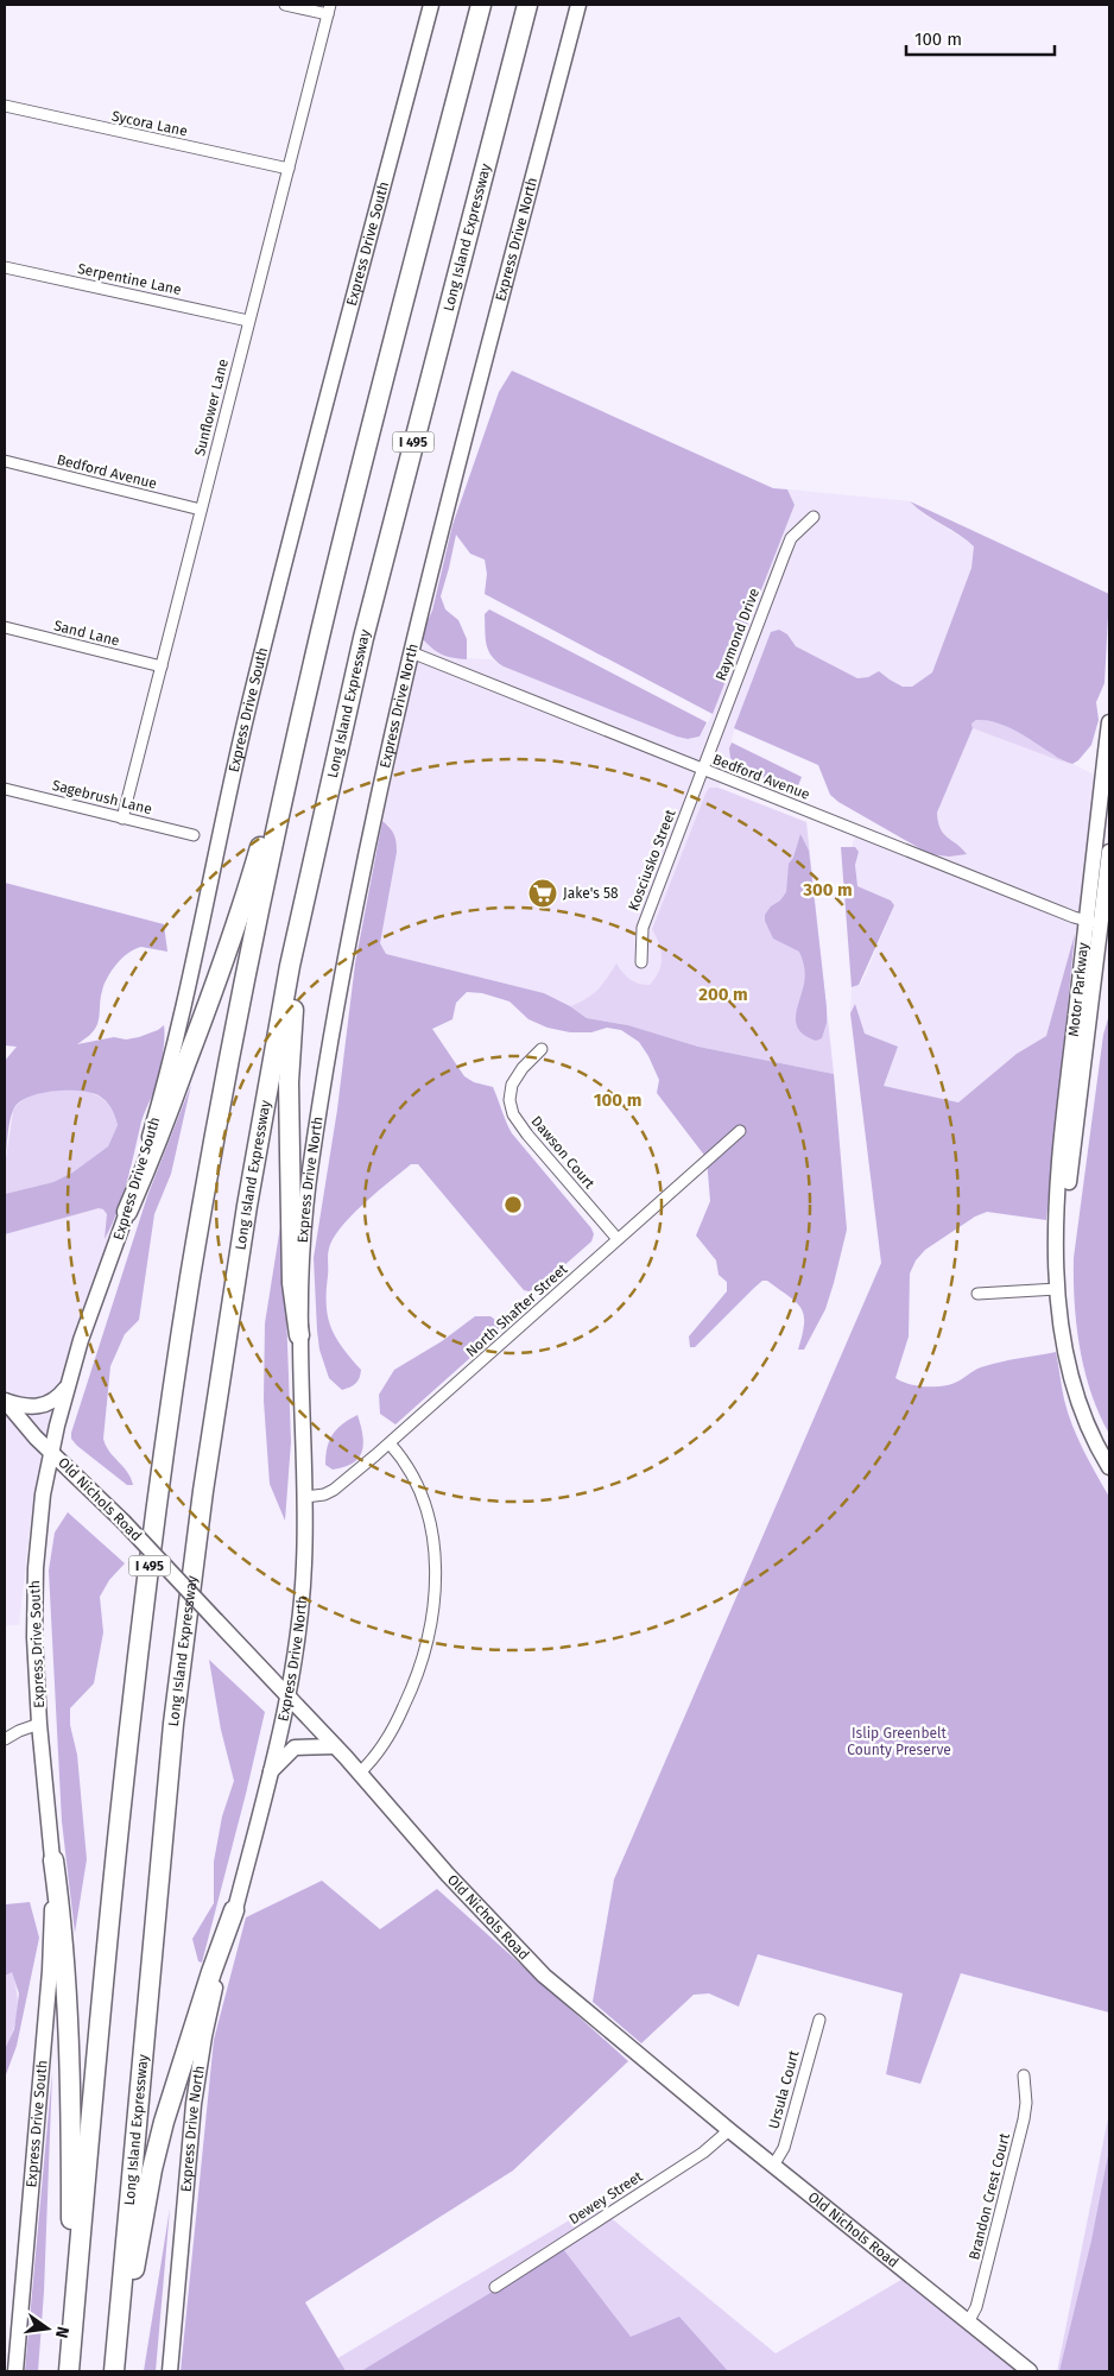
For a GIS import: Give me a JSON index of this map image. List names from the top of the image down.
{
  "streets": {
    "highway": ["Long Island Expressway", "I 495"],
    "main road": [
      "Express Drive North",
      "Express Drive South",
      "Motor Parkway",
      "Old Nichols Road"
    ],
    "street": [
      "Sycora Lane",
      "Serpentine Lane",
      "Sunflower Lane",
      "Bedford Avenue",
      "Sand Lane",
      "Raymond Drive",
      "Sagebrush Lane",
      "Kosciusko Street",
      "Dawson Court",
      "North Shafter Street",
      "Ursula Court",
      "Brandon Crest Court",
      "Dewey Street"
    ]
  },
  "crossings": [
    ["Sycora Lane", "Sunflower Lane"],
    ["Express Drive North", "Bedford Avenue"],
    ["Express Drive North", "North Shafter Street"],
    ["Express Drive North", "Old Nichols Road"],
    ["Express Drive South", "Old Nichols Road"],
    ["Serpentine Lane", "Sunflower Lane"],
    ["Sunflower Lane", "Bedford Avenue"],
    ["Sunflower Lane", "Sand Lane"],
    ["Sunflower Lane", "Sagebrush Lane"],
    ["Bedford Avenue", "Raymond Drive"],
    ["Bedford Avenue", "Kosciusko Street"],
    ["Bedford Avenue", "Motor Parkway"],
    ["Raymond Drive", "Kosciusko Street"],
    ["Dawson Court", "North Shafter Street"],
    ["Old Nichols Road", "Ursula Court"],
    ["Old Nichols Road", "Brandon Crest Court"],
    ["Old Nichols Road", "Dewey Street"]
  ],
  "parks": ["Islip Greenbelt County Preserve"],
  "places": {
    "supermarket": ["Jake's 58"]
  },
  "scale_bar": "100 m",
  "north": "right",
  "rings": ["300 m", "200 m", "100 m"]
}
